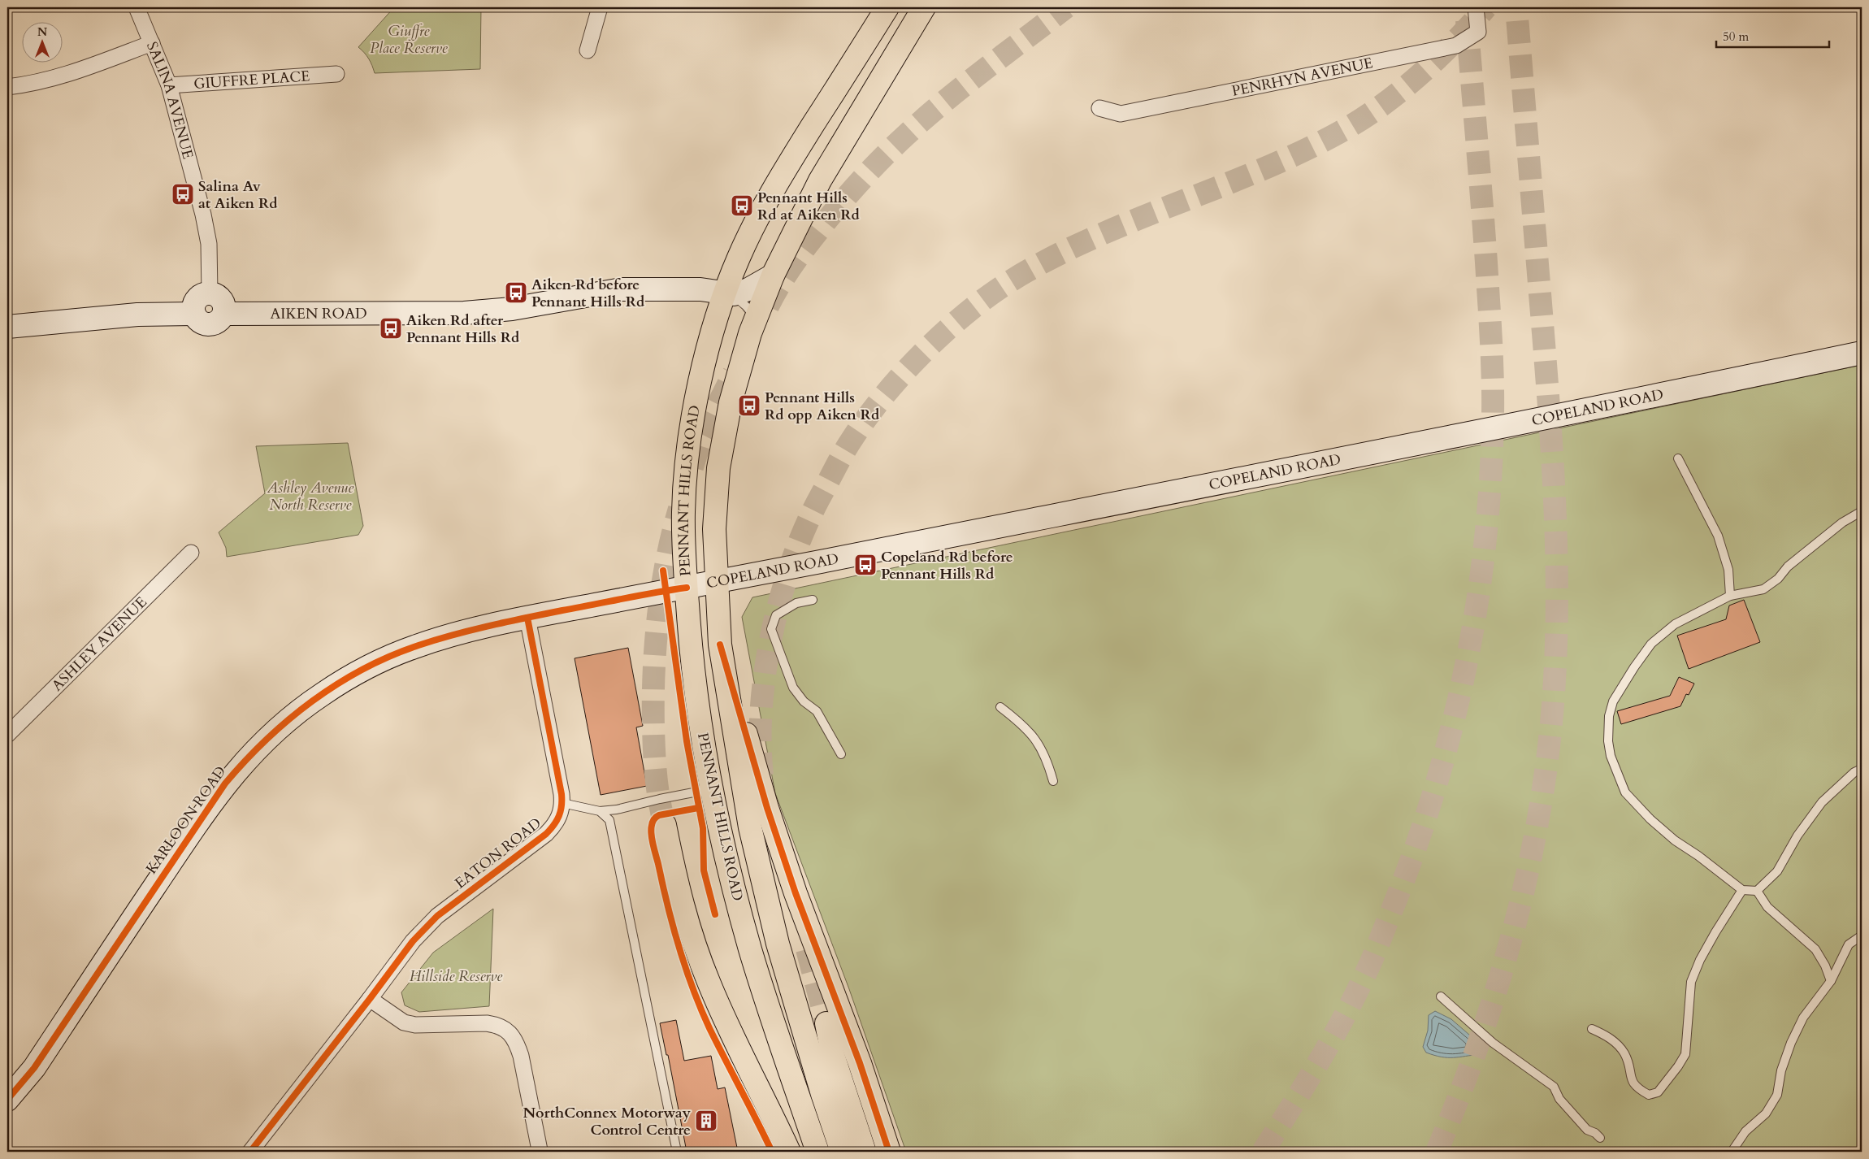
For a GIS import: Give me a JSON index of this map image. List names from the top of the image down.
{
  "streets": {
    "highway": ["PENNANT HILLS ROAD"],
    "main road": ["AIKEN ROAD", "COPELAND ROAD", "KARLOON ROAD"],
    "street": [
      "PENRHYN AVENUE",
      "GIUFFRE PLACE",
      "SALINA AVENUE",
      "ASHLEY AVENUE",
      "EATON ROAD"
    ]
  },
  "crossings": [
    ["GIUFFRE PLACE", "SALINA AVENUE"],
    ["SALINA AVENUE", "AIKEN ROAD"],
    ["AIKEN ROAD", "PENNANT HILLS ROAD"],
    ["COPELAND ROAD", "PENNANT HILLS ROAD"],
    ["KARLOON ROAD", "EATON ROAD"]
  ],
  "parks": ["Giuffre Place Reserve", "Ashley Avenue North Reserve", "Hillside Reserve"],
  "places": {
    "bus stop": [
      "Salina Av at Aiken Rd",
      "Pennant Hills Rd at Aiken Rd",
      "Aiken Rd before Pennant Hills Rd",
      "Aiken Rd after Pennant Hills Rd",
      "Pennant Hills Rd opp Aiken Rd",
      "Copeland Rd before Pennant Hills Rd"
    ],
    "building": ["NorthConnex Motorway Control Centre"]
  },
  "scale_bar": "50 m",
  "north": "top"
}
